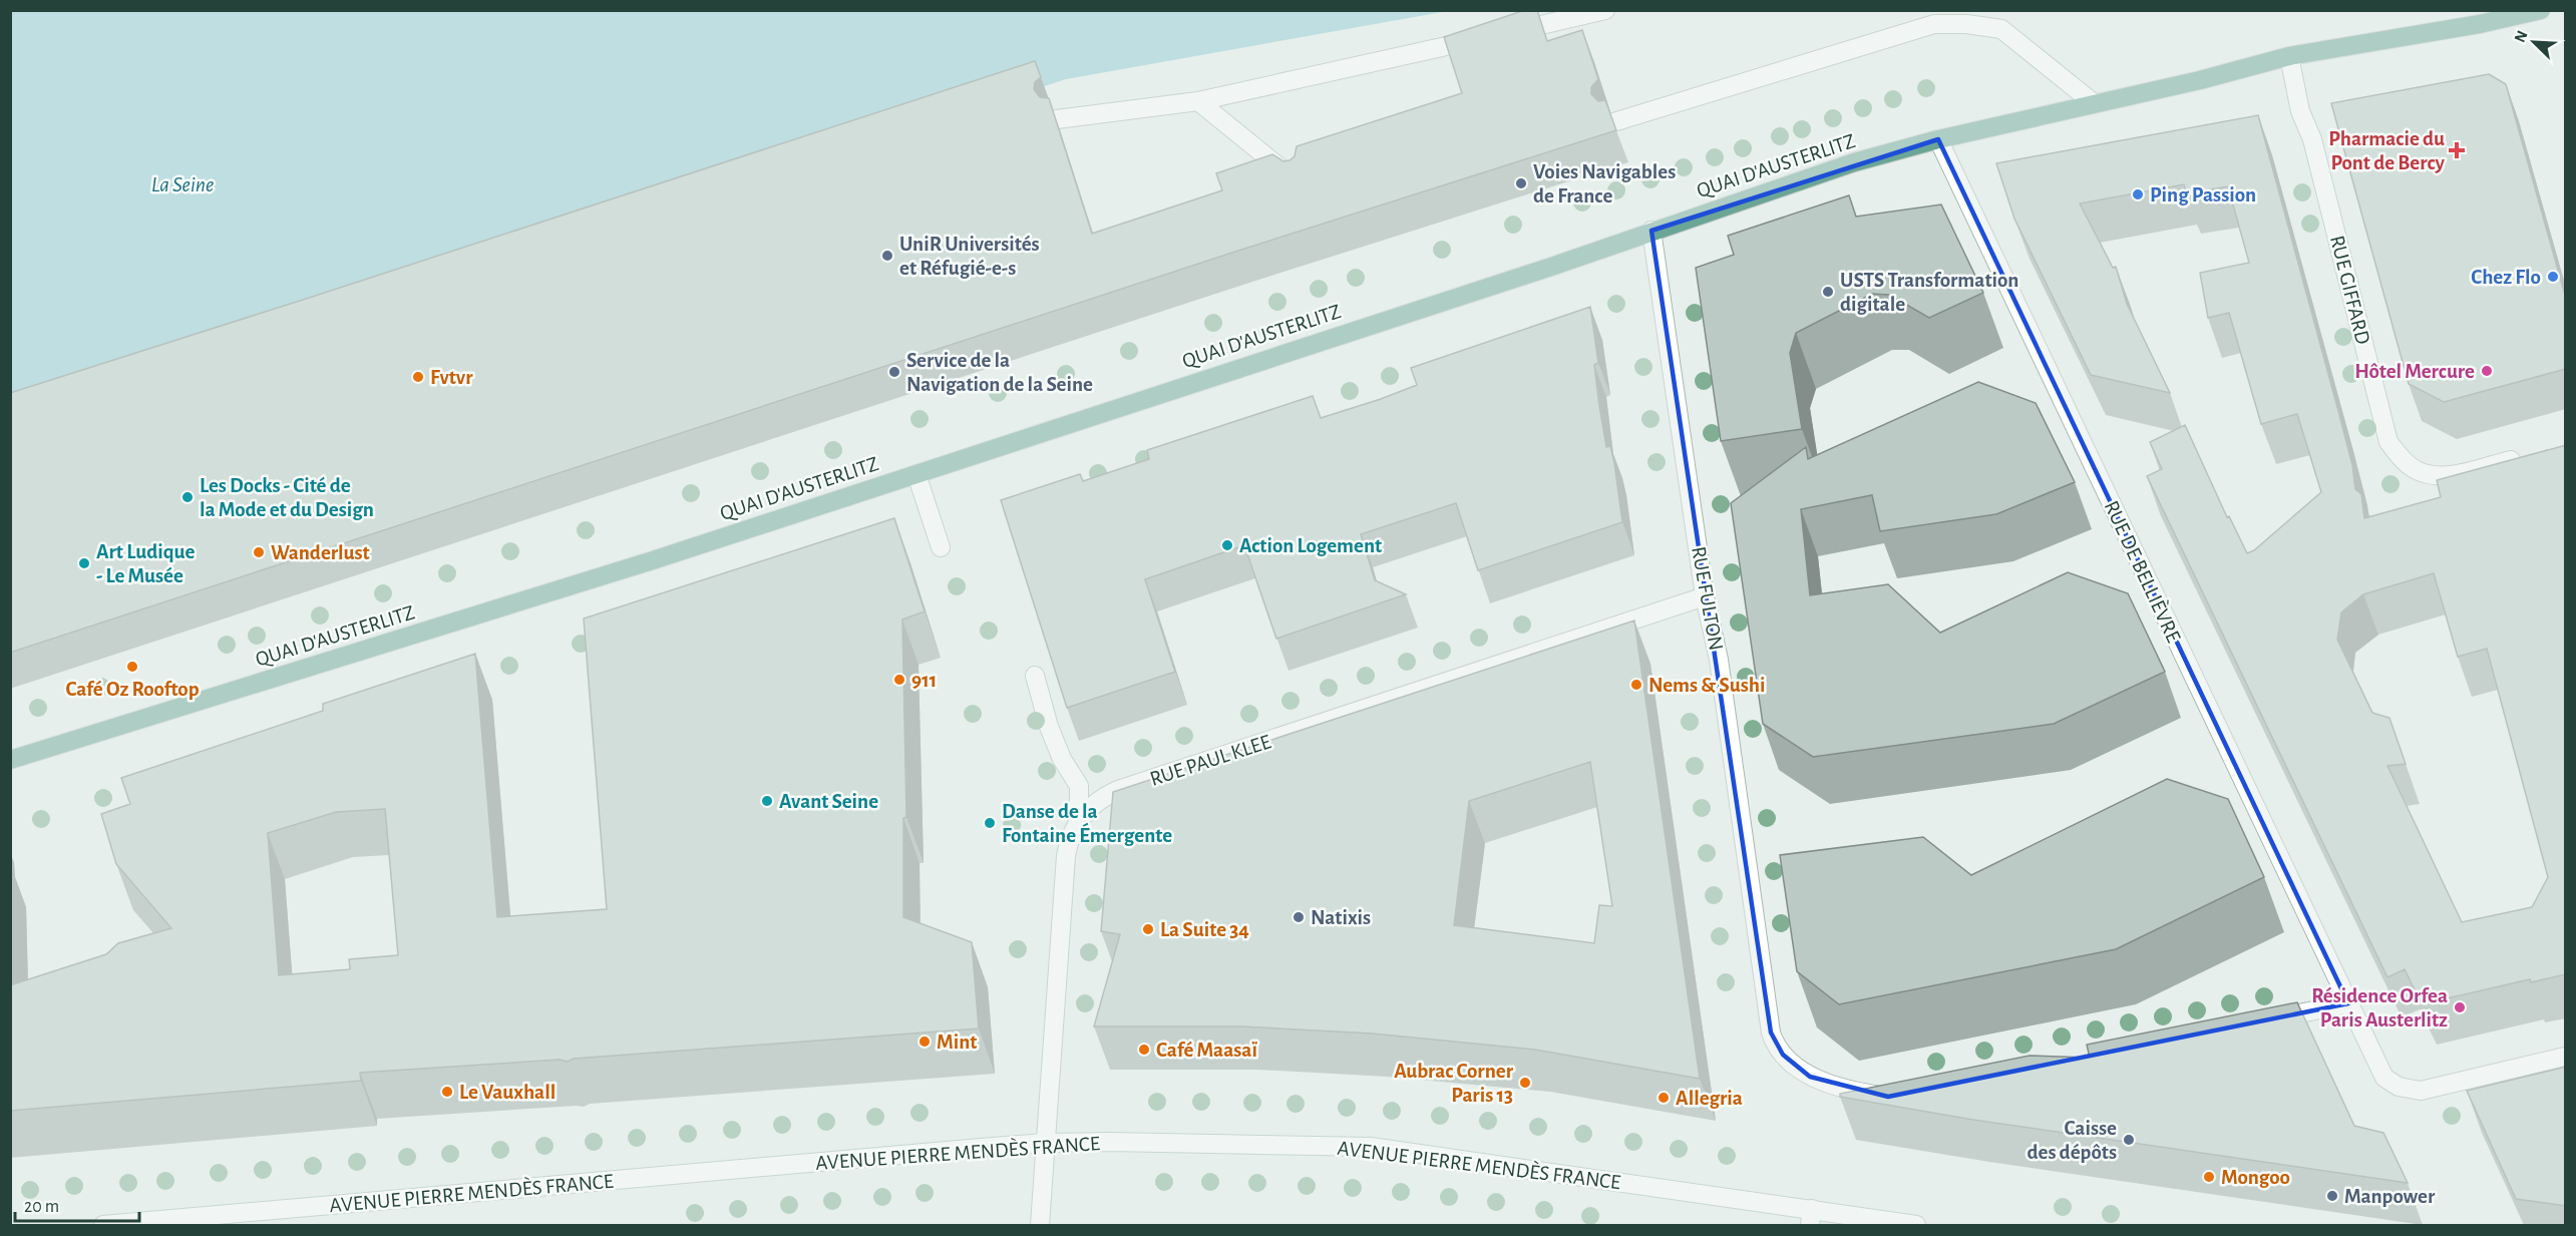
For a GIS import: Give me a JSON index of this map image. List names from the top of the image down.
{
  "streets": {
    "main road": ["QUAI D'AUSTERLITZ"],
    "street": [
      "RUE GIFFARD",
      "RUE DE BELLIÈVRE",
      "RUE FULTON",
      "RUE PAUL KLEE",
      "AVENUE PIERRE MENDÈS FRANCE"
    ]
  },
  "crossings": [
    ["QUAI D'AUSTERLITZ", "RUE GIFFARD"],
    ["QUAI D'AUSTERLITZ", "RUE DE BELLIÈVRE"],
    ["QUAI D'AUSTERLITZ", "RUE FULTON"],
    ["RUE FULTON", "RUE PAUL KLEE"],
    ["RUE PAUL KLEE", "AVENUE PIERRE MENDÈS FRANCE"]
  ],
  "water": ["La Seine"],
  "places": {
    "health": ["Pharmacie du Pont de Bercy"],
    "other": [
      "Voies Navigables de France",
      "Ping Passion",
      "UniR Universités et Réfugié-e-s",
      "Chez Flo",
      "USTS Transformation digitale",
      "Hôtel Mercure",
      "Service de la Navigation de la Seine",
      "Fvtvr",
      "Les Docks - Cité de la Mode et du Design",
      "Action Logement",
      "Wanderlust",
      "Art Ludique - Le Musée",
      "Café Oz Rooftop",
      "911",
      "Nems & Sushi",
      "Avant Seine",
      "Danse de la Fontaine Émergente",
      "Natixis",
      "La Suite 34",
      "Résidence Orfea Paris Austerlitz",
      "Mint",
      "Café Maasaï",
      "Aubrac Corner Paris 13",
      "Le Vauxhall",
      "Allegria",
      "Caisse des dépôts",
      "Mongoo",
      "Manpower"
    ]
  },
  "scale_bar": "20 m",
  "north": "top left"
}
